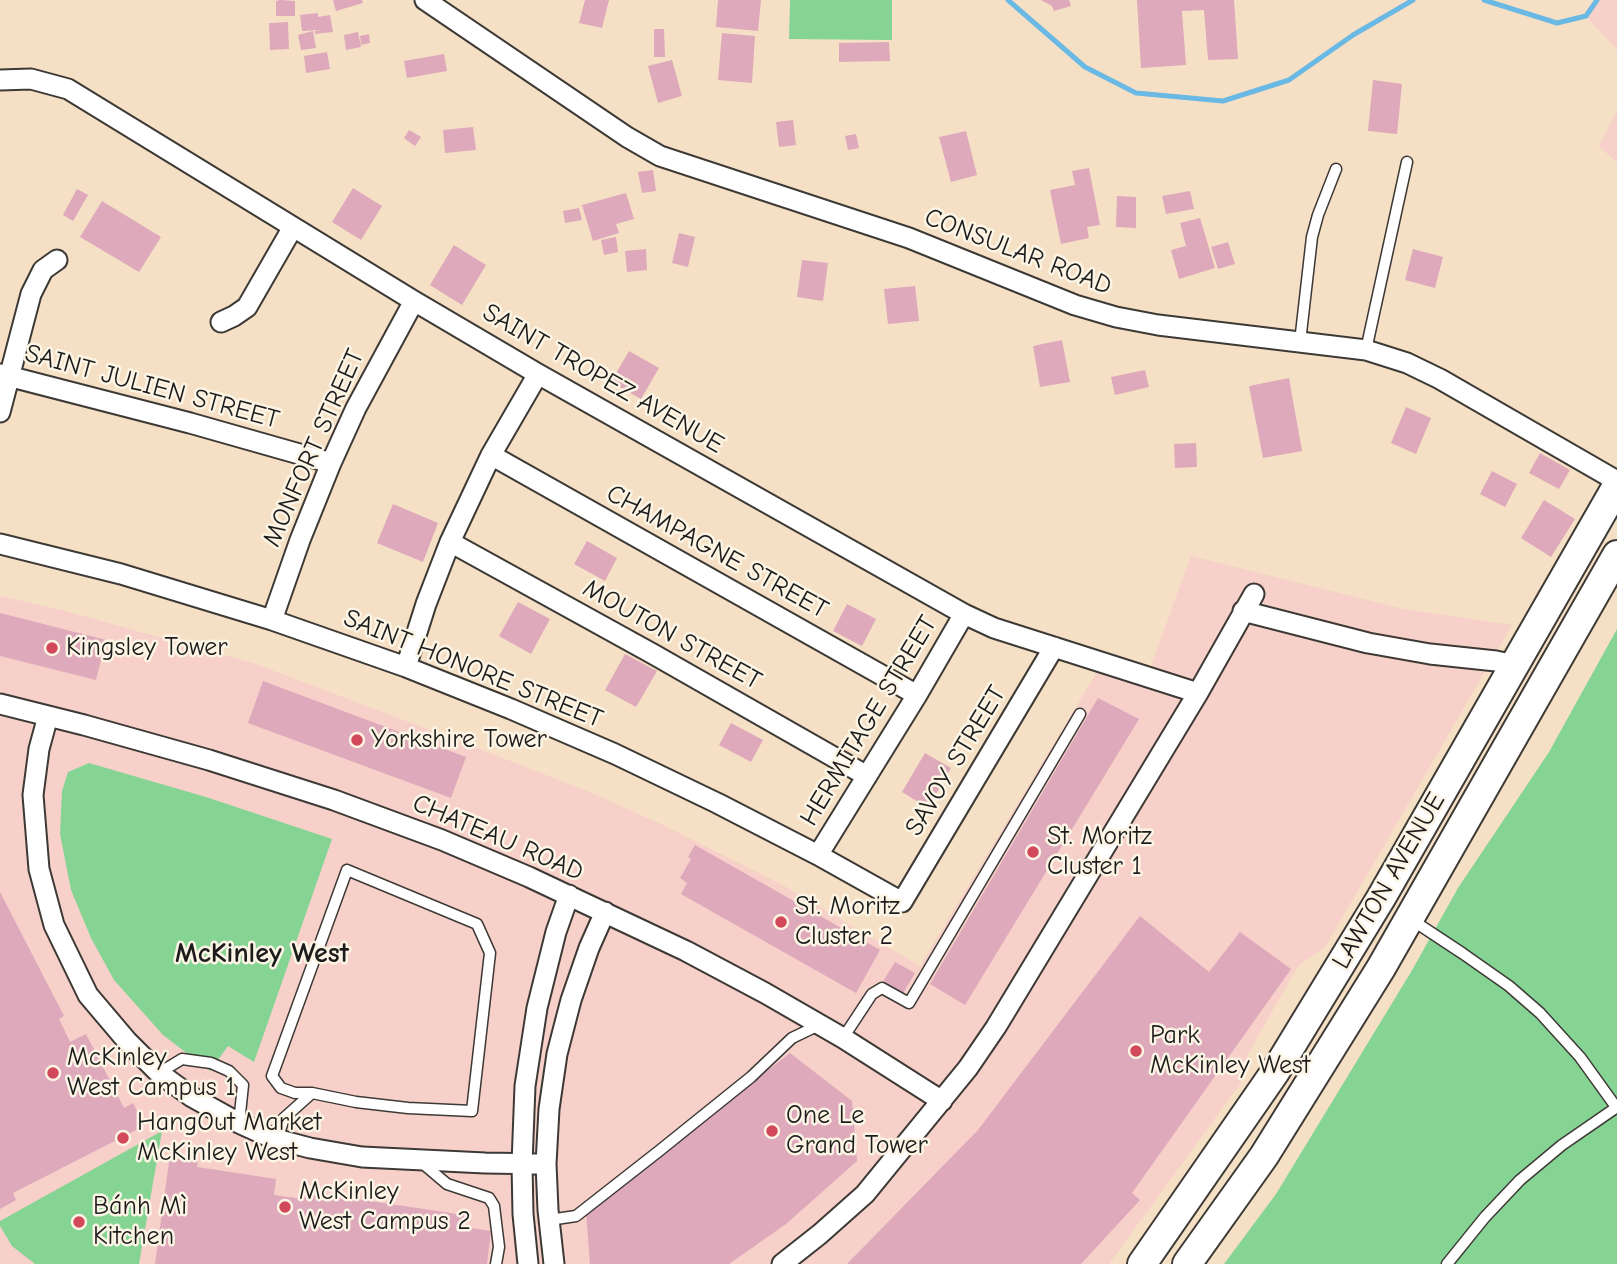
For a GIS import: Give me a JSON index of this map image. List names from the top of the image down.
{
  "streets": {
    "main road": ["LAWTON AVENUE"],
    "street": [
      "CONSULAR ROAD",
      "SAINT TROPEZ AVENUE",
      "SAINT JULIEN STREET",
      "MONFORT STREET",
      "CHAMPAGNE STREET",
      "MOUTON STREET",
      "SAINT HONORE STREET",
      "HERMITAGE STREET",
      "SAVOY STREET",
      "CHATEAU ROAD"
    ]
  },
  "crossings": [
    ["CONSULAR ROAD", "LAWTON AVENUE"],
    ["SAINT TROPEZ AVENUE", "MONFORT STREET"],
    ["SAINT TROPEZ AVENUE", "HERMITAGE STREET"],
    ["SAINT TROPEZ AVENUE", "SAVOY STREET"],
    ["SAINT JULIEN STREET", "MONFORT STREET"],
    ["MONFORT STREET", "SAINT HONORE STREET"],
    ["CHAMPAGNE STREET", "HERMITAGE STREET"],
    ["MOUTON STREET", "HERMITAGE STREET"],
    ["SAINT HONORE STREET", "HERMITAGE STREET"],
    ["SAINT HONORE STREET", "SAVOY STREET"]
  ],
  "districts": ["McKinley West"],
  "places": [
    "Kingsley Tower",
    "Yorkshire Tower",
    "St. Moritz Cluster 1",
    "St. Moritz Cluster 2",
    "Park McKinley West",
    "McKinley West Campus 1",
    "One Le Grand Tower",
    "HangOut Market McKinley West",
    "McKinley West Campus 2",
    "Bánh Mì Kitchen"
  ]
}
